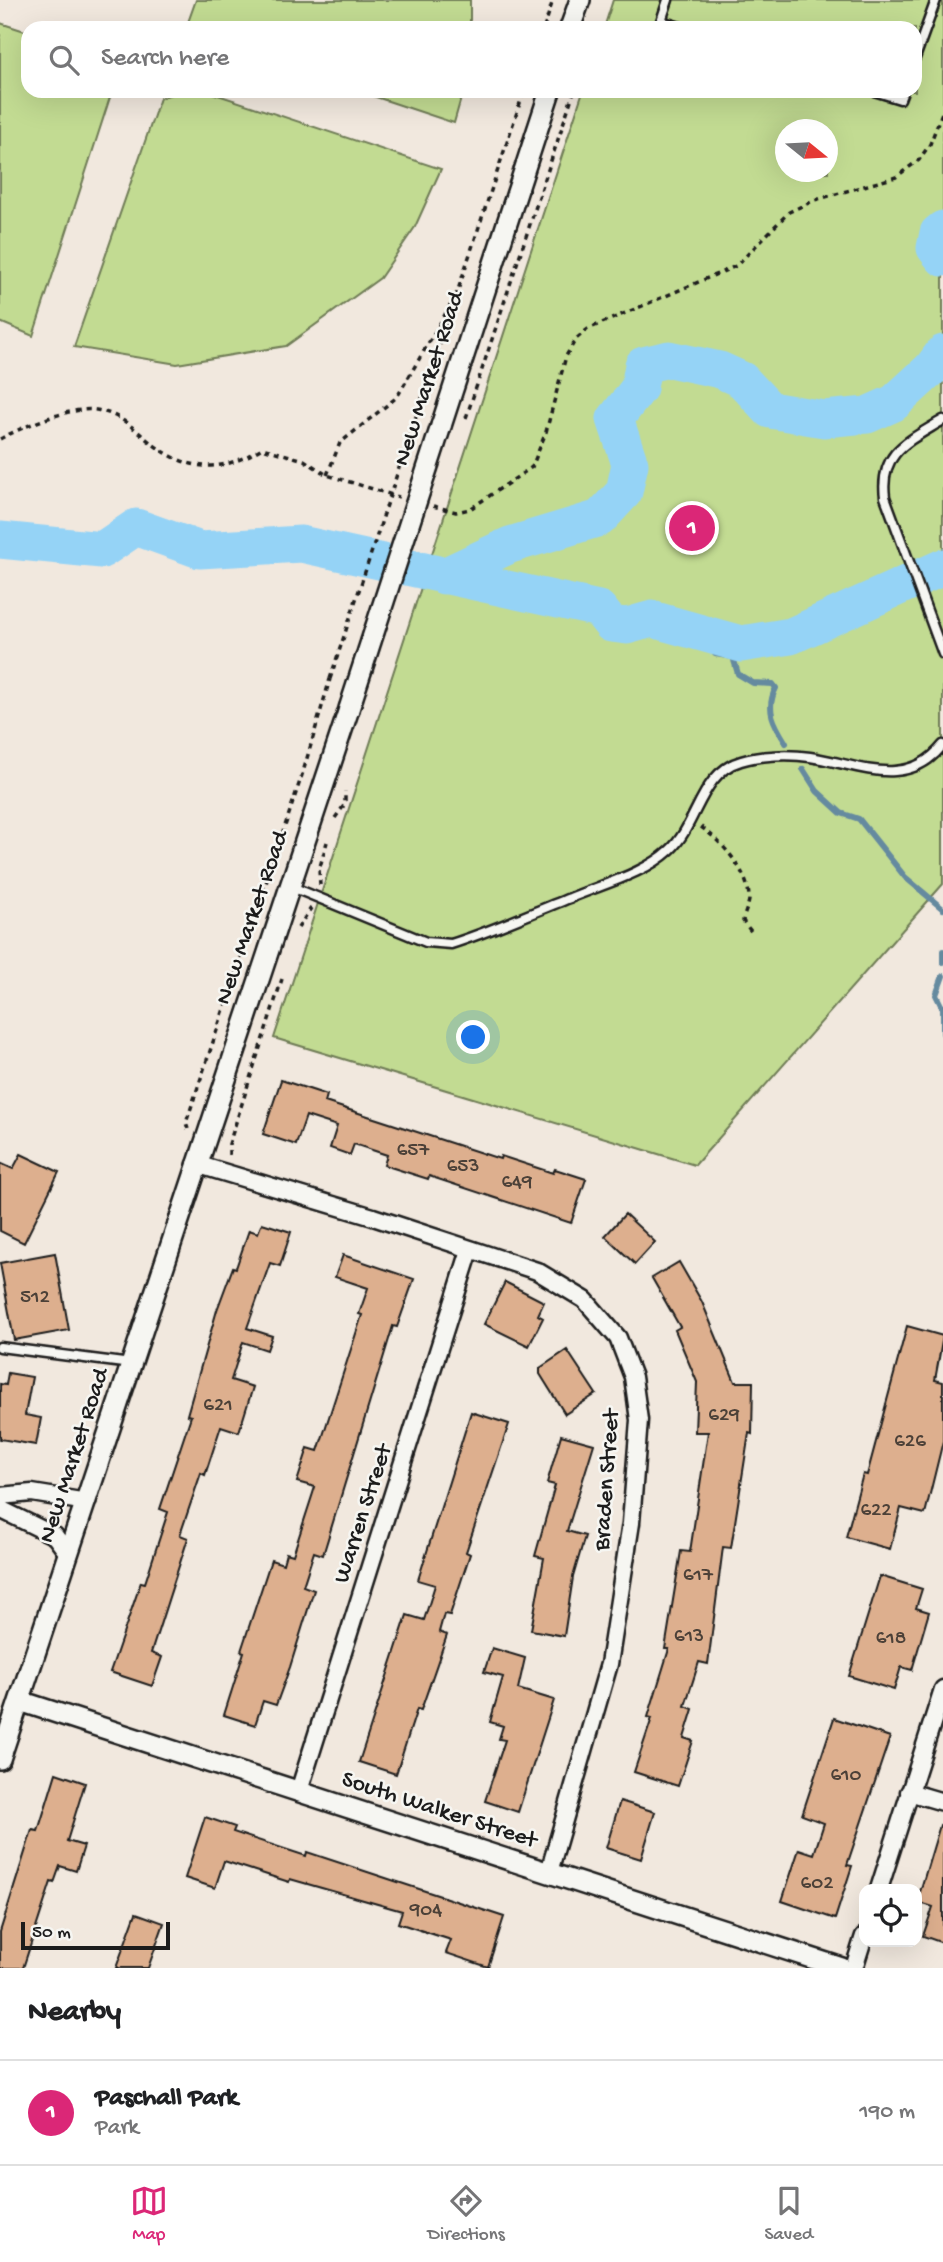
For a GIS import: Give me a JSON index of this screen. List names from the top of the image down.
{
  "streets": {
    "street": [
      "New Market Road",
      "Braden Street",
      "Warren Street",
      "South Walker Street"
    ]
  },
  "crossings": [
    ["New Market Road", "Braden Street"],
    ["New Market Road", "South Walker Street"],
    ["Braden Street", "Warren Street"],
    ["Braden Street", "South Walker Street"],
    ["Warren Street", "South Walker Street"]
  ],
  "house_numbers": [
    "657",
    "653",
    "649",
    "512",
    "621",
    "629",
    "626",
    "622",
    "617",
    "613",
    "618",
    "610",
    "602",
    "904"
  ],
  "scale_bar": "50 m",
  "north": "right",
  "page": {
    "search": "Search here",
    "pins": "1",
    "scale": "50 m",
    "heading": "Nearby",
    "list": [
      {
        "mark": "1",
        "name": "Paschall Park",
        "note": "Park",
        "value": "190 m"
      }
    ],
    "nav": ["Map", "Directions", "Saved"]
  }
}
